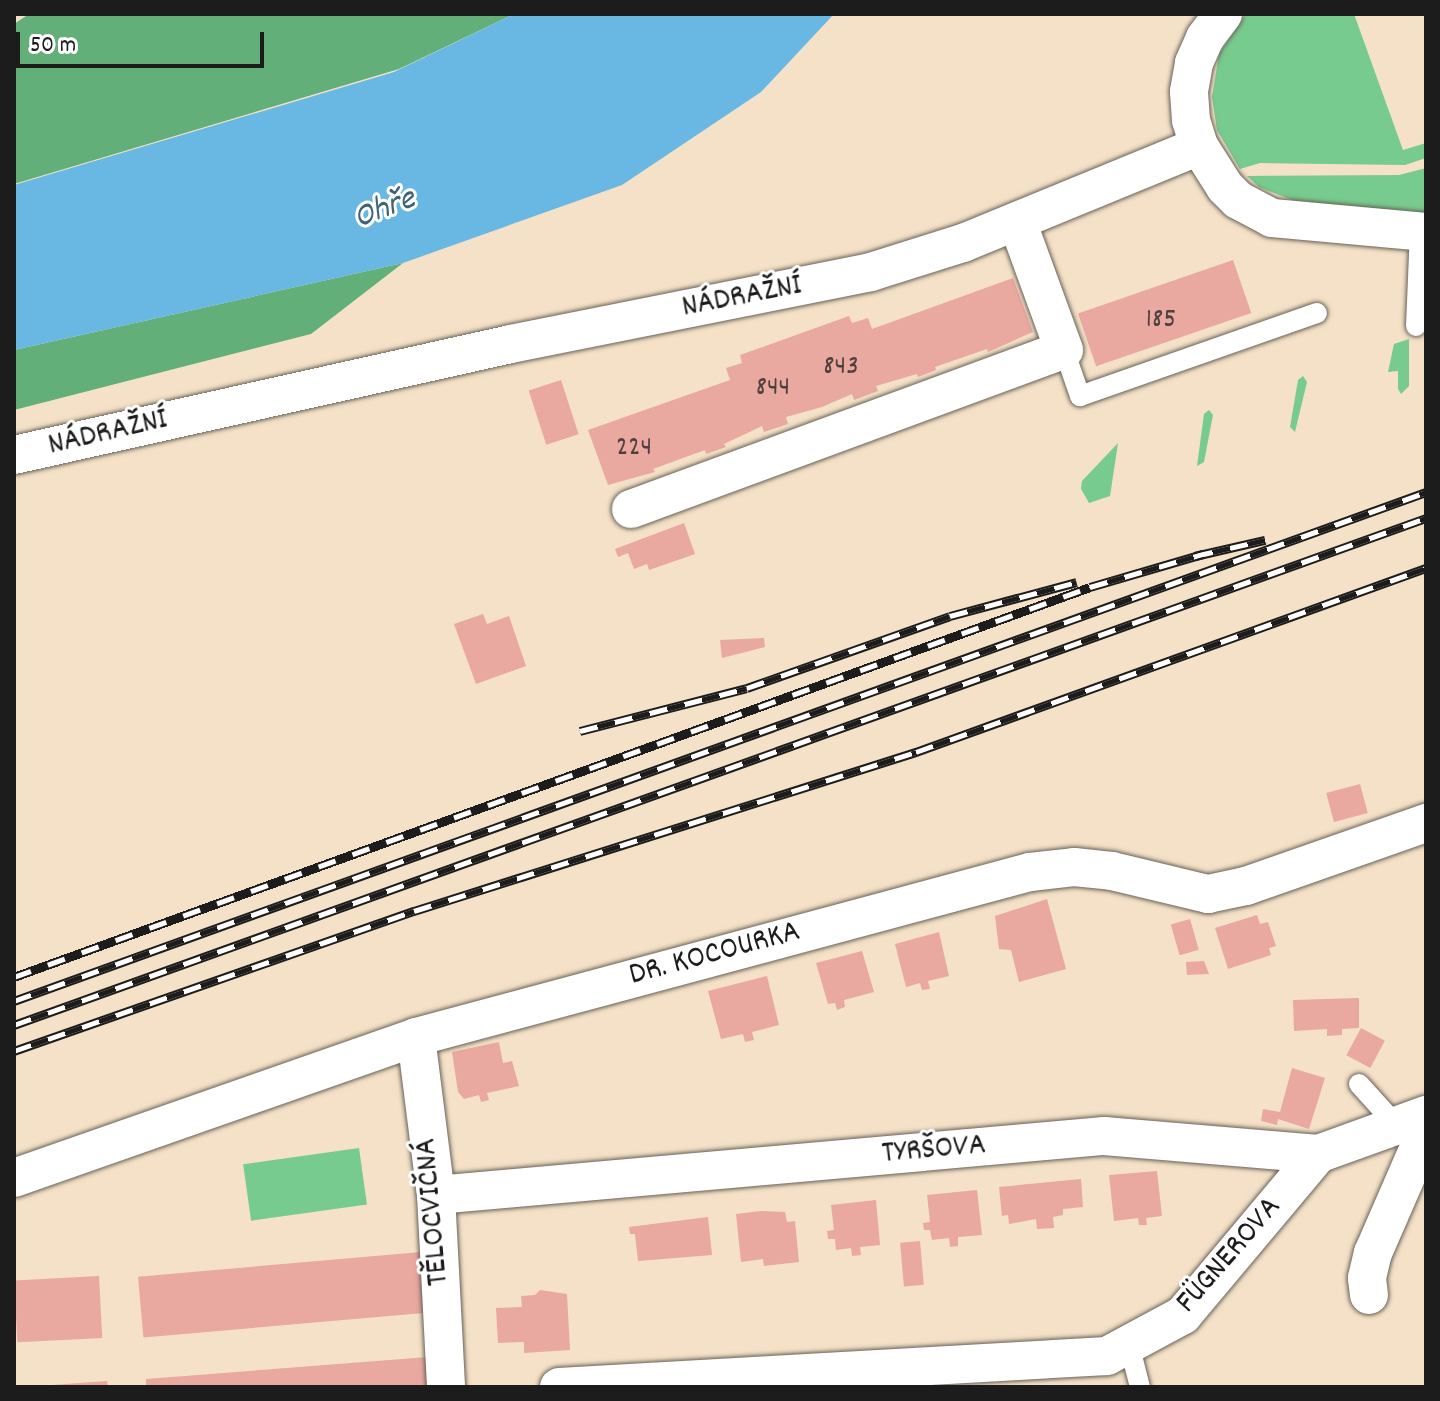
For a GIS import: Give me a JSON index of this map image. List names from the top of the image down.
{
  "streets": {
    "street": [
      "NÁDRAŽNÍ",
      "DR. KOCOURKA",
      "TYRŠOVA",
      "TĚLOCVIČNÁ",
      "FÜGNEROVA"
    ]
  },
  "crossings": [
    ["DR. KOCOURKA", "TĚLOCVIČNÁ"],
    ["TYRŠOVA", "TĚLOCVIČNÁ"],
    ["TYRŠOVA", "FÜGNEROVA"]
  ],
  "water": ["Ohře"],
  "house_numbers": [
    "185",
    "843",
    "844",
    "224"
  ],
  "scale_bar": "50 m"
}
